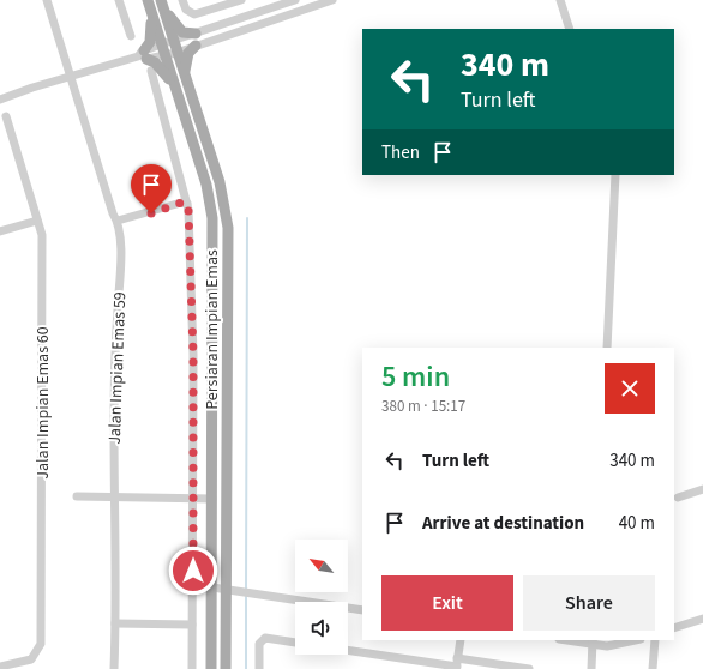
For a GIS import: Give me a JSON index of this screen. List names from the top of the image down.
{
  "streets": {
    "main road": ["Persiaran Impian Emas"],
    "street": ["Jalan Impian Emas 59", "Jalan Impian Emas 60"]
  },
  "north": "top left",
  "page": {
    "turn": ["340 m", "Turn left"],
    "then": "Then",
    "heading": ["5 min", "380 m · 15:17"],
    "list": [
      {
        "name": "Turn left",
        "value": "340 m"
      },
      {
        "name": "Arrive at destination",
        "value": "40 m"
      }
    ],
    "buttons": ["Exit", "Share"]
  }
}
